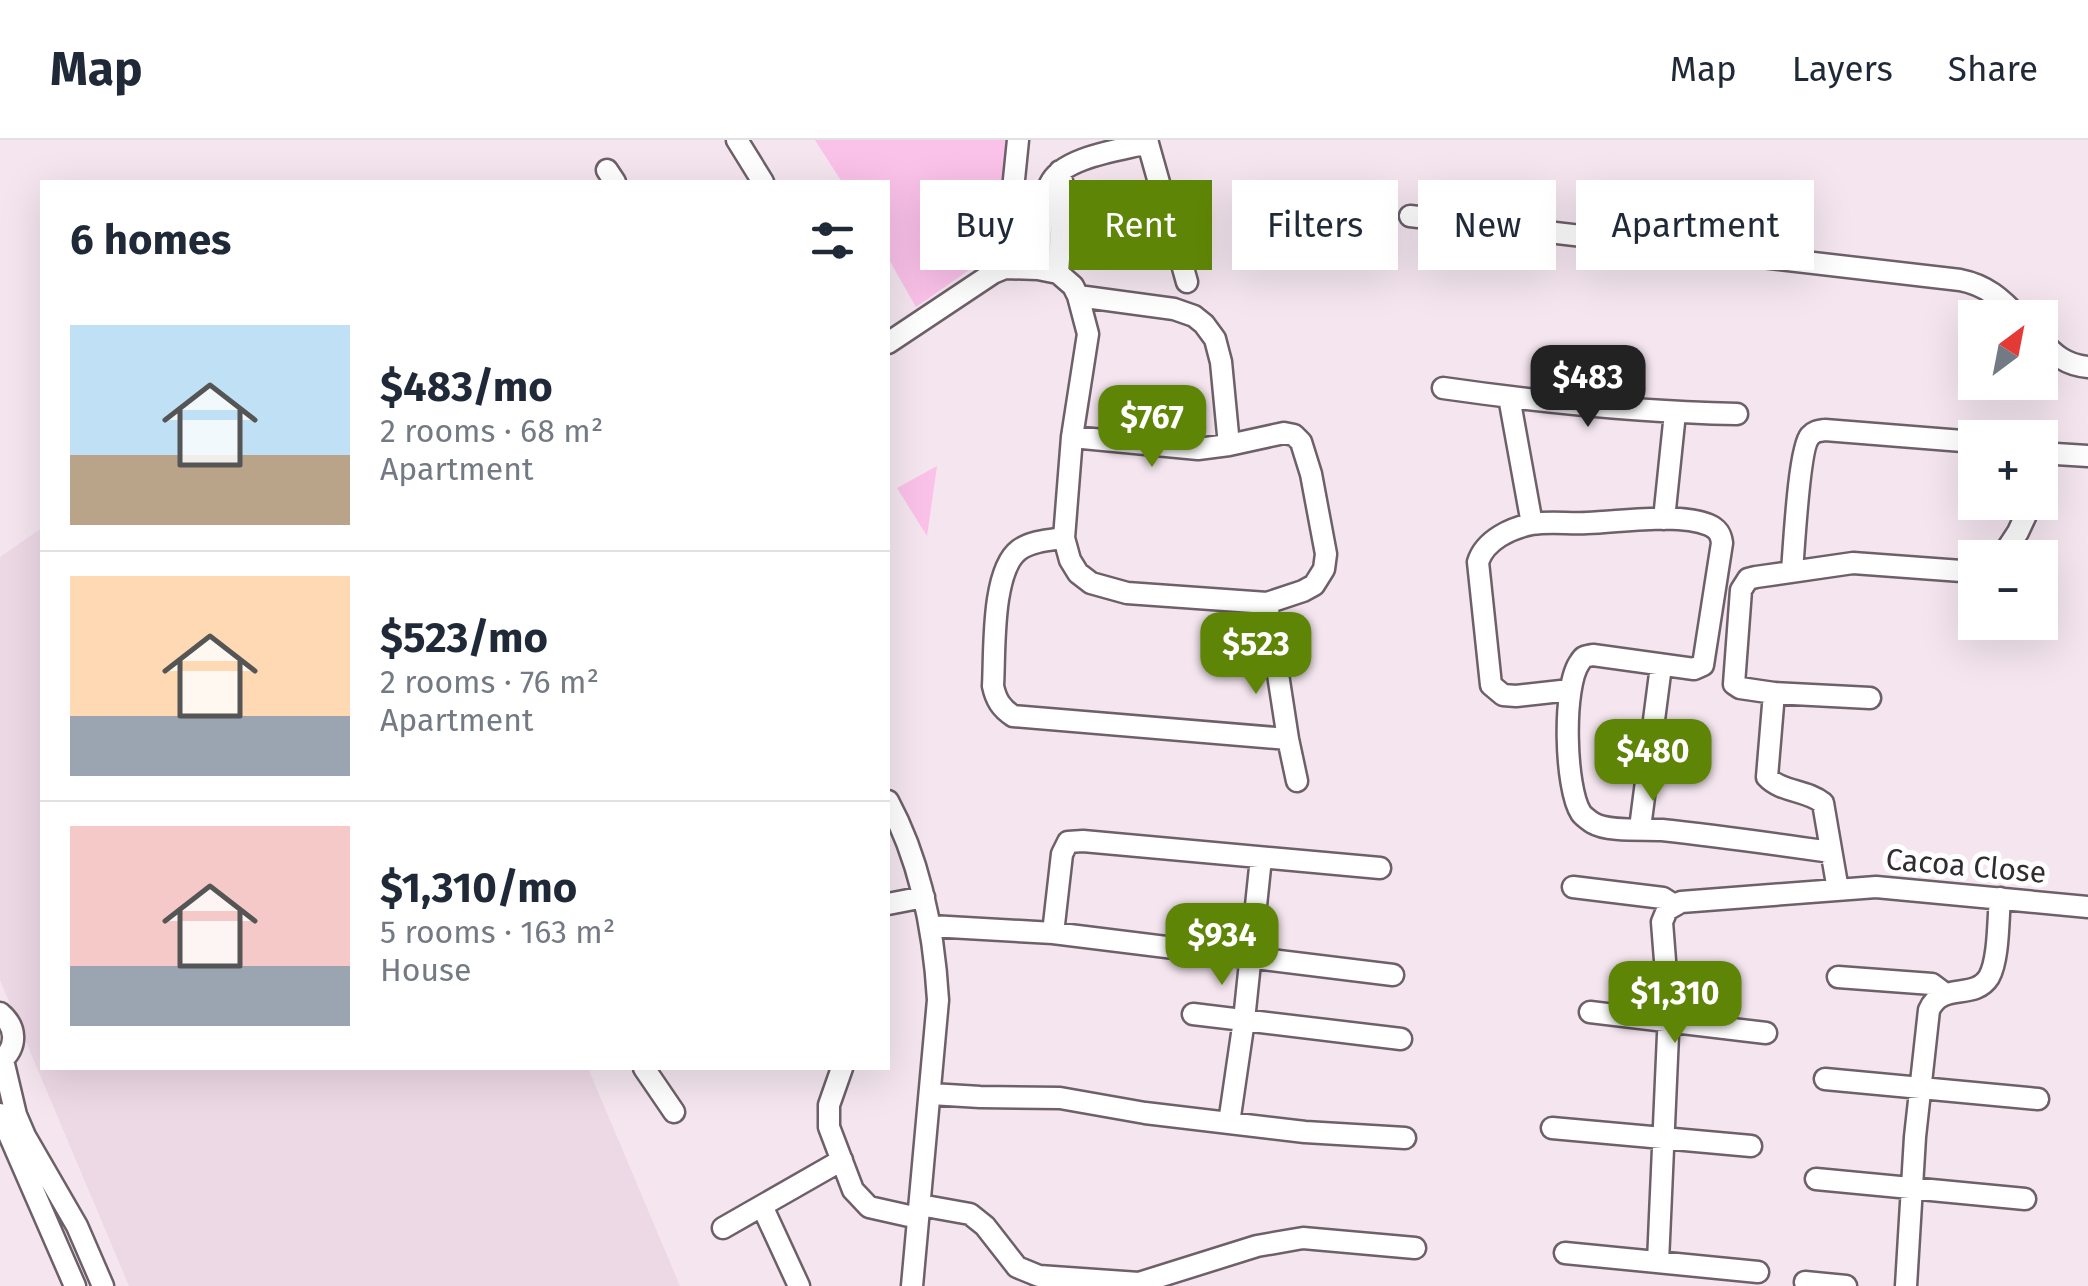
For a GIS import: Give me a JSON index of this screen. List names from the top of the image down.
{
  "streets": {
    "street": ["Cacoa Close"]
  },
  "north": "top right",
  "page": {
    "header": "Map",
    "nav": ["Map", "Layers", "Share"],
    "chip": [
      "Buy",
      "Rent",
      "Filters",
      "New",
      "Apartment"
    ],
    "heading": "6 homes",
    "map_buttons": ["+", "−"],
    "list": [
      {
        "name": "$483/mo",
        "note": "2 rooms · 68 m² · Apartment"
      },
      {
        "name": "$523/mo",
        "note": "2 rooms · 76 m² · Apartment"
      },
      {
        "name": "$1,310/mo",
        "note": "5 rooms · 163 m² · House"
      }
    ],
    "price": [
      "$483",
      "$767",
      "$523",
      "$480",
      "$934",
      "$1,310"
    ]
  }
}
